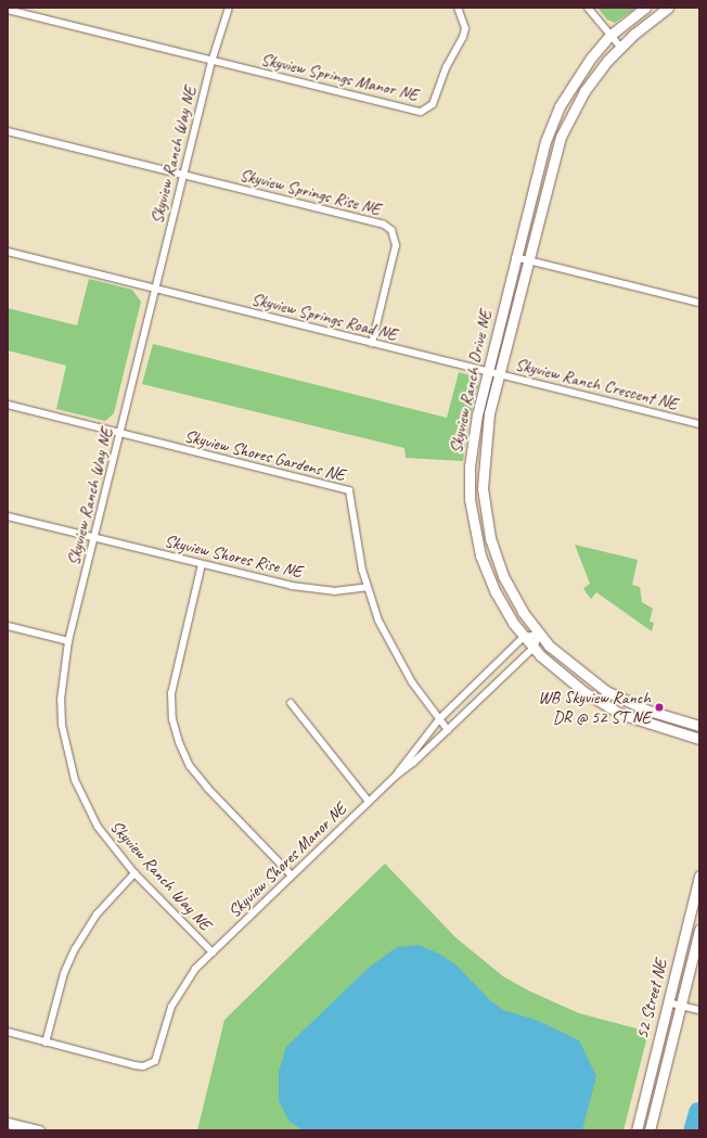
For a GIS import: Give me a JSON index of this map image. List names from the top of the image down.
{
  "streets": {
    "street": [
      "Skyview Springs Manor NE",
      "Skyview Ranch Way NE",
      "Skyview Springs Rise NE",
      "Skyview Springs Road NE",
      "Skyview Ranch Drive NE",
      "Skyview Ranch Crescent NE",
      "Skyview Shores Gardens NE",
      "Skyview Shores Rise NE",
      "Skyview Shores Manor NE",
      "52 Street NE"
    ]
  },
  "crossings": [
    ["Skyview Springs Manor NE", "Skyview Ranch Way NE"],
    ["Skyview Ranch Way NE", "Skyview Springs Rise NE"],
    ["Skyview Ranch Way NE", "Skyview Springs Road NE"],
    ["Skyview Ranch Way NE", "Skyview Shores Gardens NE"],
    ["Skyview Ranch Way NE", "Skyview Shores Rise NE"],
    ["Skyview Ranch Way NE", "Skyview Shores Manor NE"],
    ["Skyview Springs Rise NE", "Skyview Springs Road NE"],
    ["Skyview Springs Road NE", "Skyview Ranch Drive NE"],
    ["Skyview Springs Road NE", "Skyview Ranch Crescent NE"],
    ["Skyview Ranch Drive NE", "Skyview Ranch Crescent NE"],
    ["Skyview Ranch Drive NE", "Skyview Shores Manor NE"],
    ["Skyview Shores Gardens NE", "Skyview Shores Rise NE"],
    ["Skyview Shores Gardens NE", "Skyview Shores Manor NE"]
  ],
  "places": ["WB Skyview Ranch DR @ 52 ST NE"]
}
